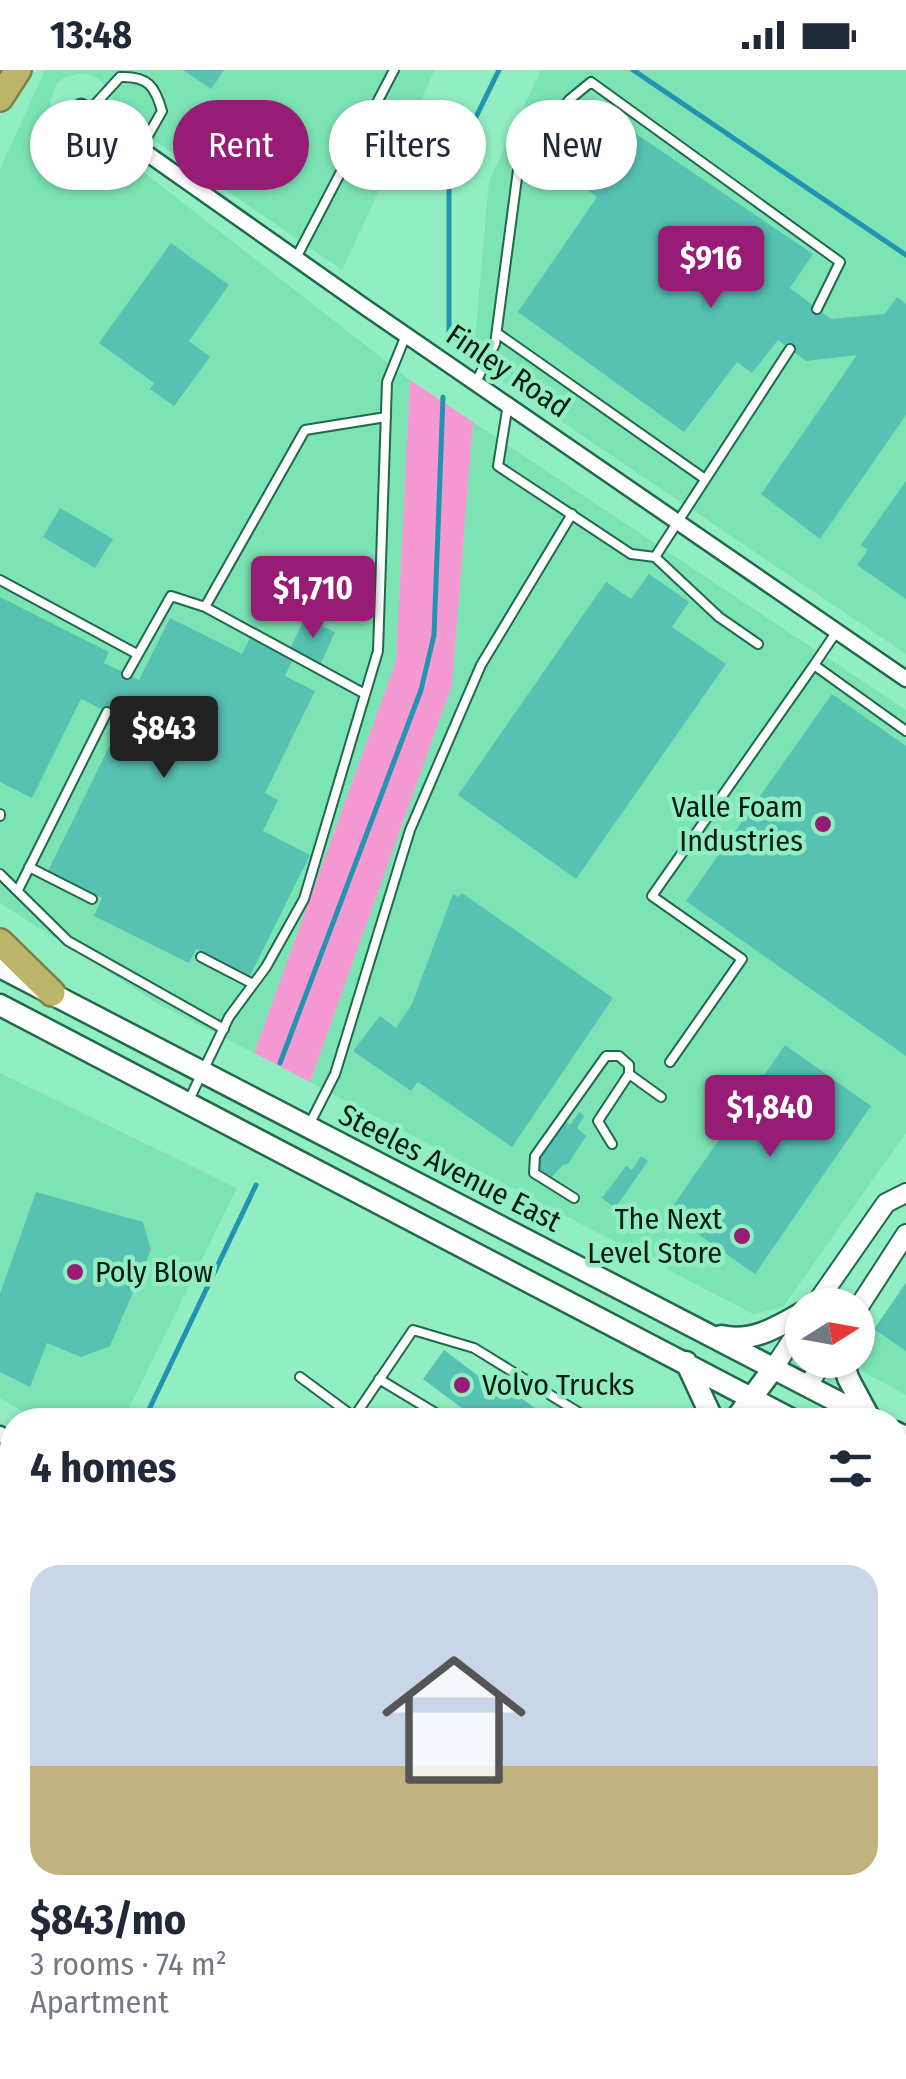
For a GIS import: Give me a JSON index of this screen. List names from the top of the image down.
{
  "streets": {
    "main road": ["Steeles Avenue East"],
    "street": ["Finley Road"]
  },
  "places": [
    "Valle Foam Industries",
    "The Next Level Store",
    "Poly Blow",
    "Volvo Trucks"
  ],
  "north": "right",
  "page": {
    "status": "13:48",
    "chip": [
      "Buy",
      "Rent",
      "Filters",
      "New"
    ],
    "price": [
      "$916",
      "$1,710",
      "$843",
      "$1,840"
    ],
    "heading": "4 homes",
    "list": [
      {
        "name": "$843/mo",
        "note": "3 rooms · 74 m² · Apartment"
      }
    ]
  }
}
